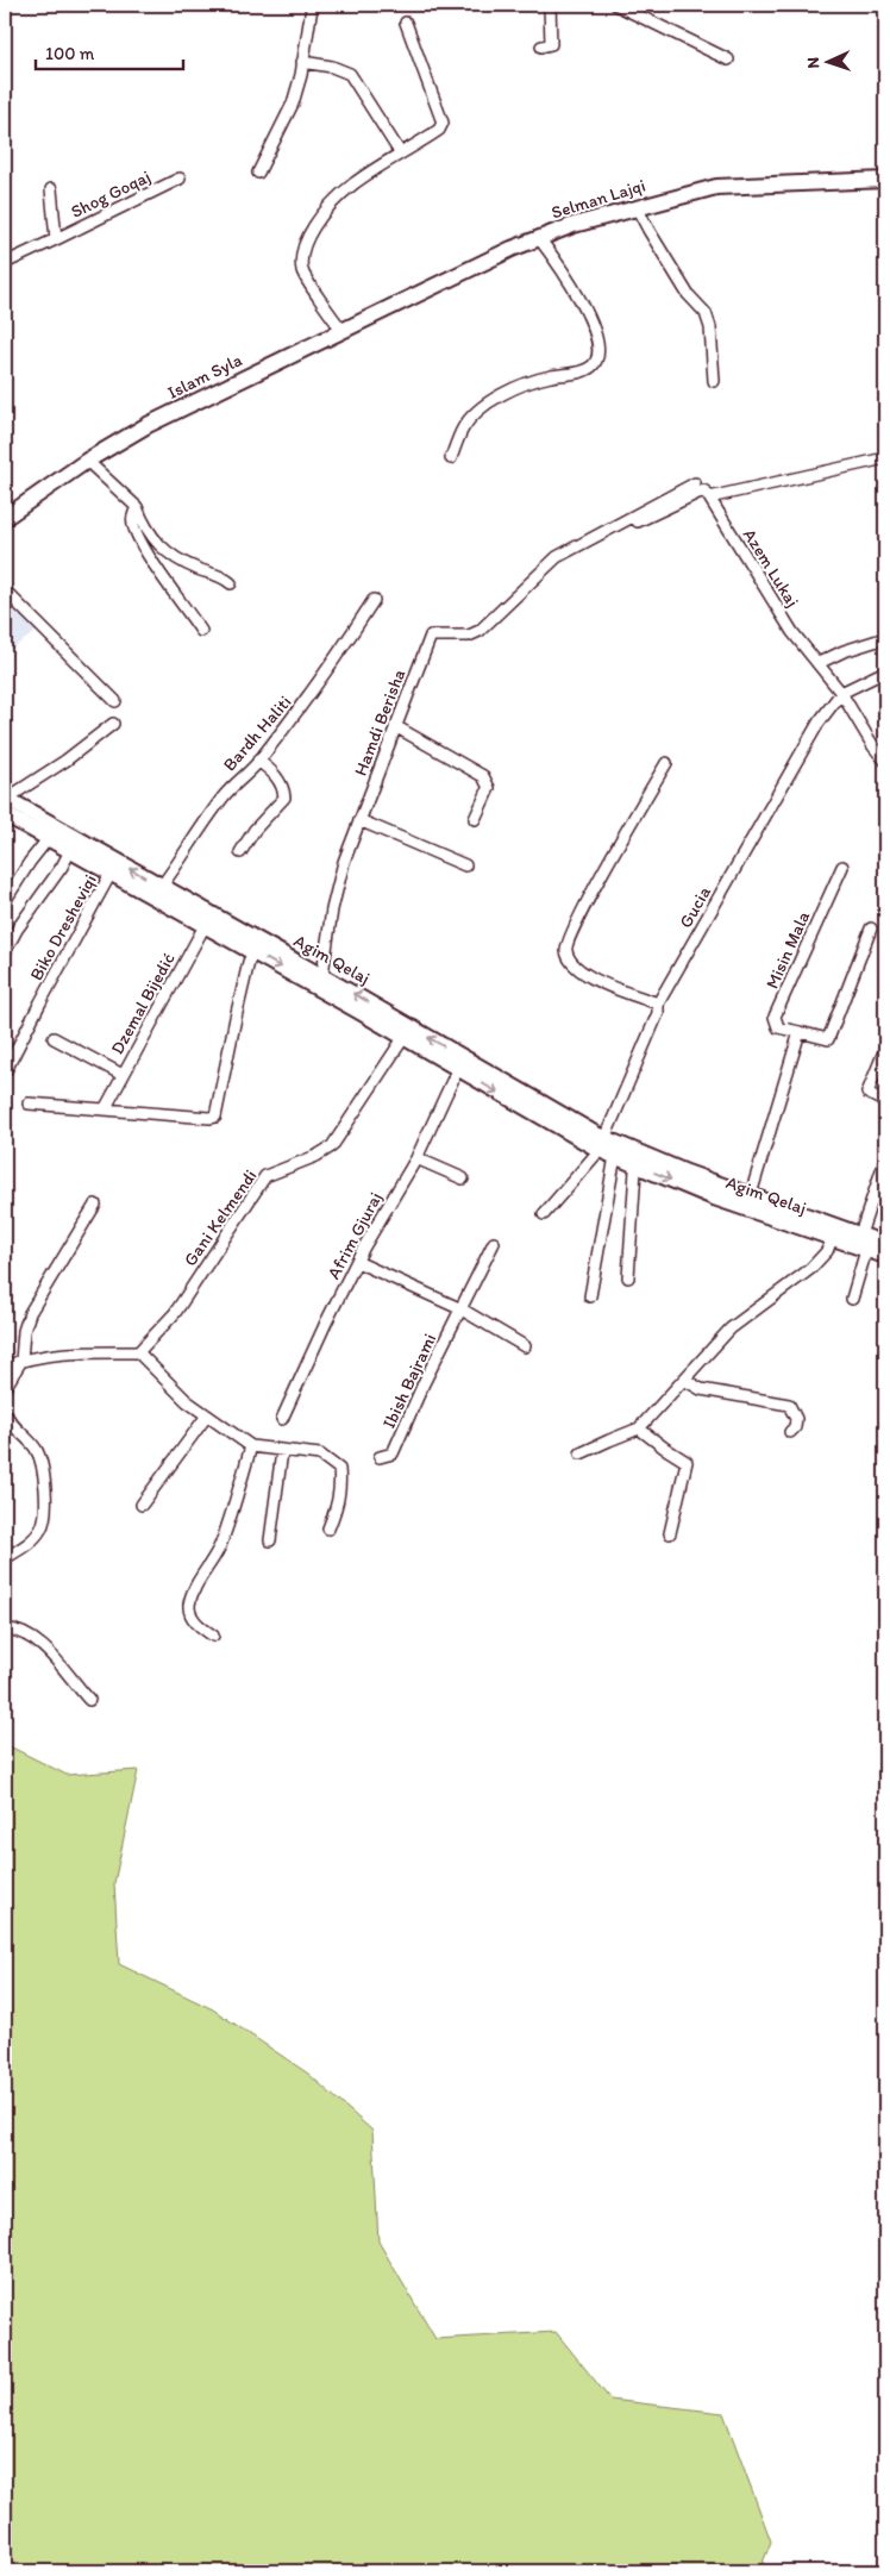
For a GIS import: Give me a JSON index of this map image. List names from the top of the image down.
{
  "streets": {
    "main road": ["Selman Lajqi", "Islam Syla", "Agim Qelaj"],
    "street": [
      "Shog Goqaj",
      "Azem Lukaj",
      "Hamdi Berisha",
      "Bardh Haliti",
      "Gucia",
      "Biko Dresheviqi",
      "Misin Mala",
      "Dzemal Bijedić",
      "Gani Kelmendi",
      "Afrim Gjuraj",
      "Ibish Bajrami"
    ]
  },
  "crossings": [
    ["Selman Lajqi", "Islam Syla"],
    ["Azem Lukaj", "Gucia"],
    ["Hamdi Berisha", "Agim Qelaj"],
    ["Bardh Haliti", "Agim Qelaj"],
    ["Gucia", "Agim Qelaj"],
    ["Biko Dresheviqi", "Agim Qelaj"],
    ["Agim Qelaj", "Dzemal Bijedić"],
    ["Agim Qelaj", "Gani Kelmendi"],
    ["Agim Qelaj", "Afrim Gjuraj"]
  ],
  "scale_bar": "100 m",
  "north": "left"
}
